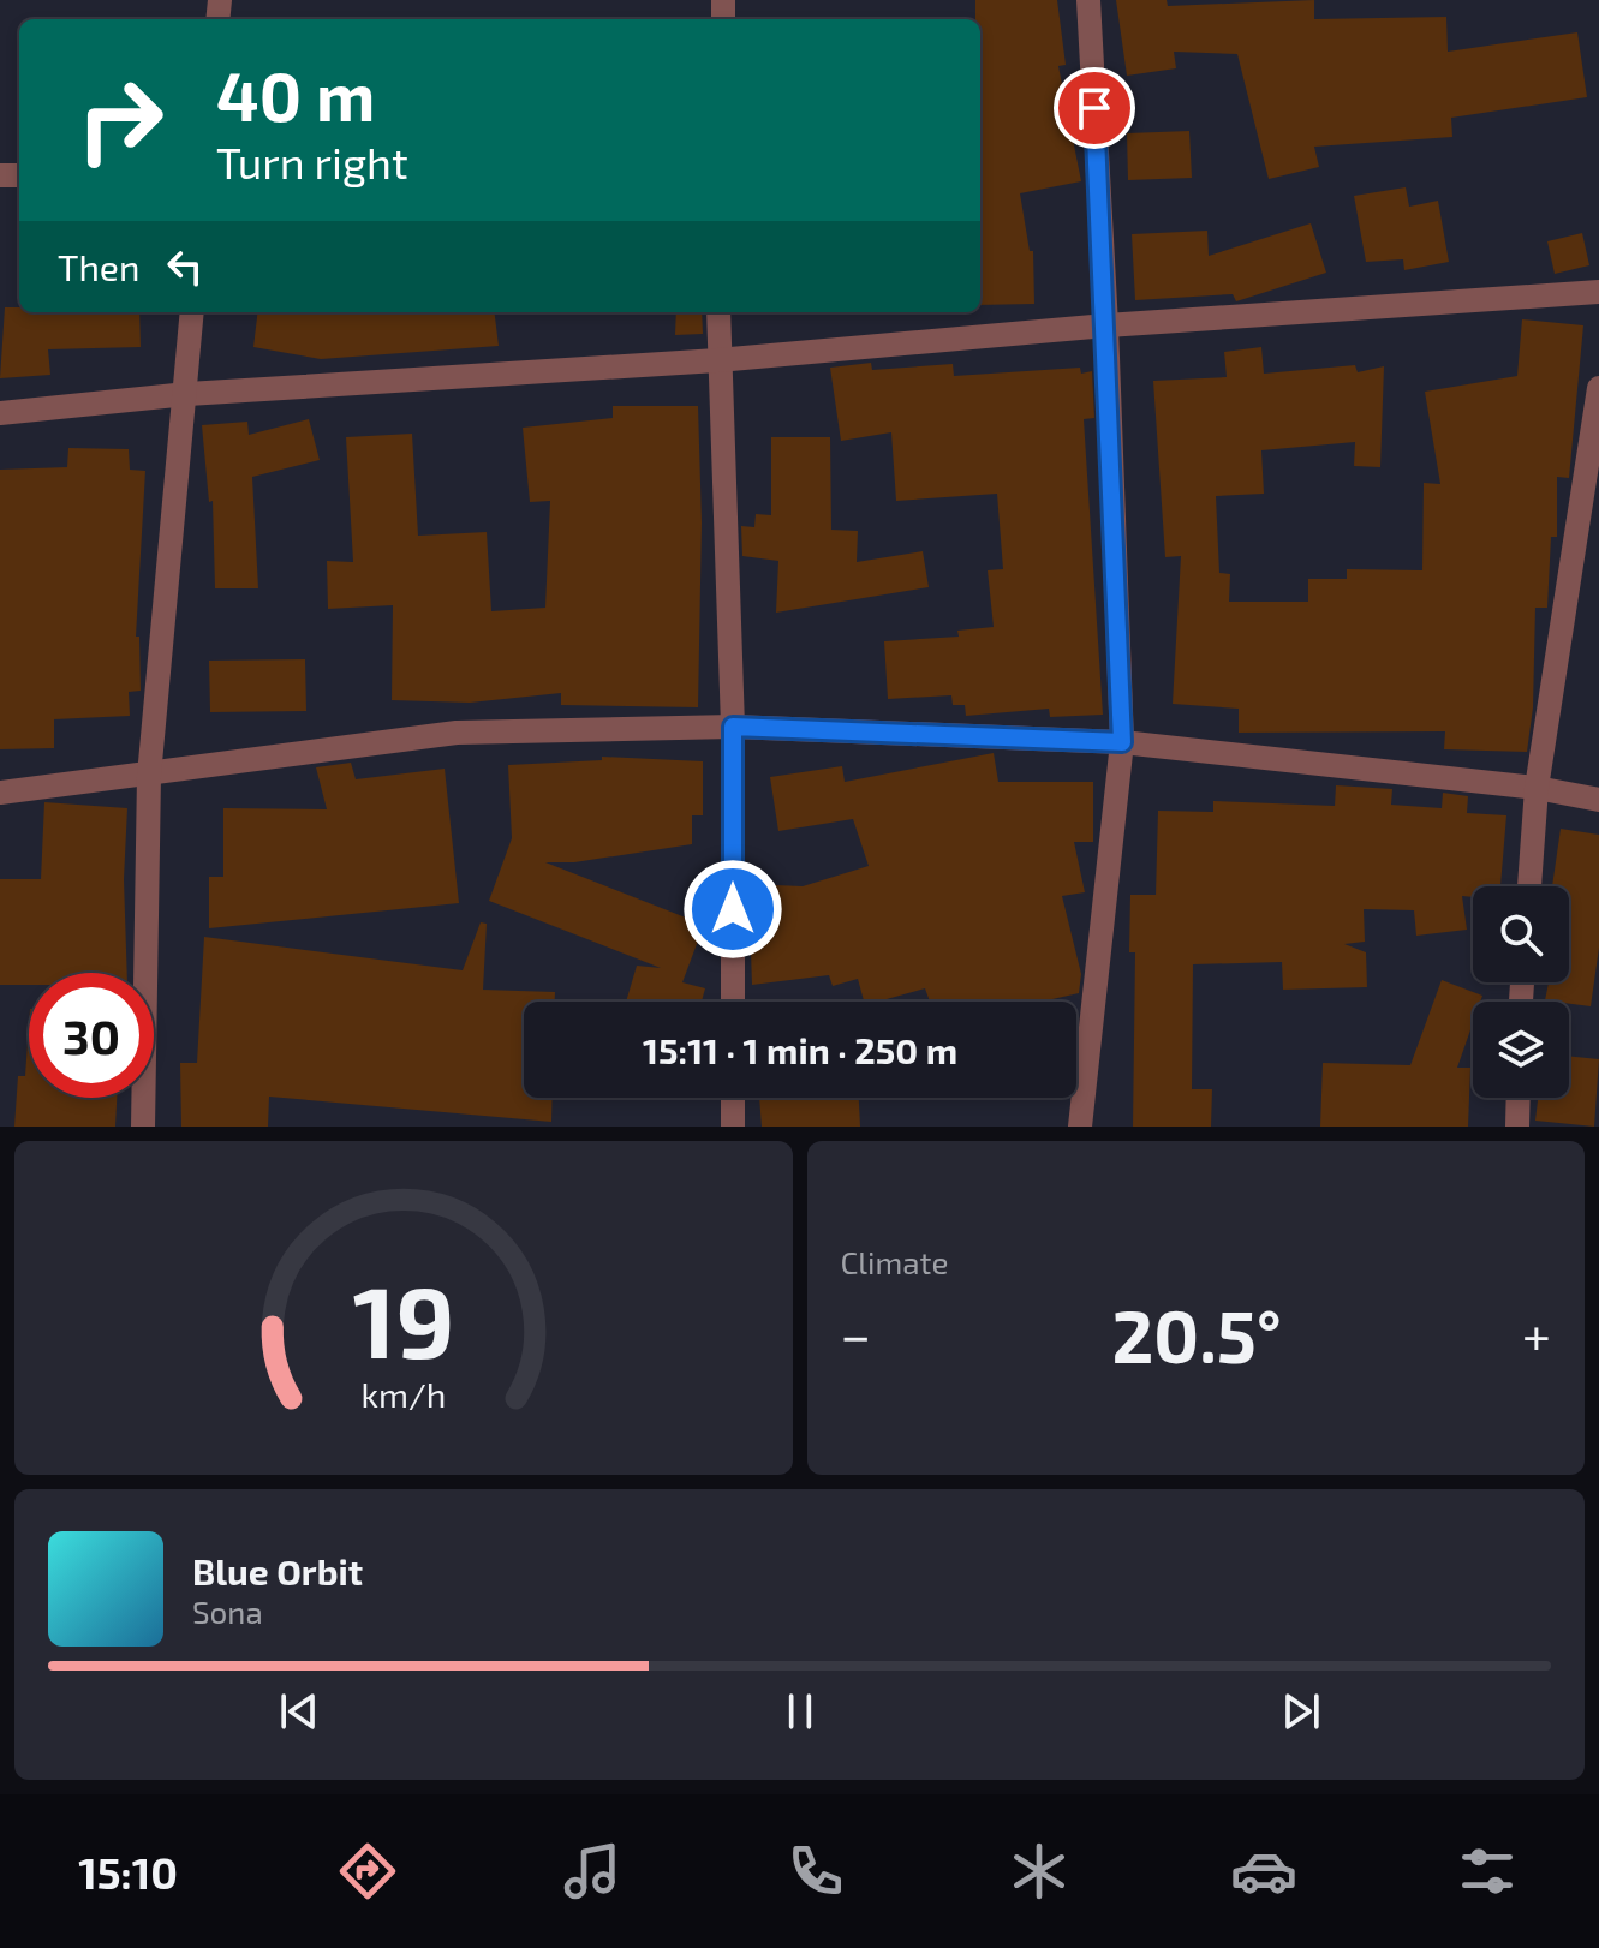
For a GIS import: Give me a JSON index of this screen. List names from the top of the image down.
{
  "page": {
    "turn": ["40 m", "Turn right"],
    "then": "Then",
    "limit": "30",
    "trip": "15:11 · 1 min · 250 m",
    "tile": "Climate",
    "heat": ["−", "20.5°", "+"],
    "song": ["Blue Orbit", "Sona"],
    "tabs": "15:10",
    "gauge": ["19", "km/h"]
  }
}
